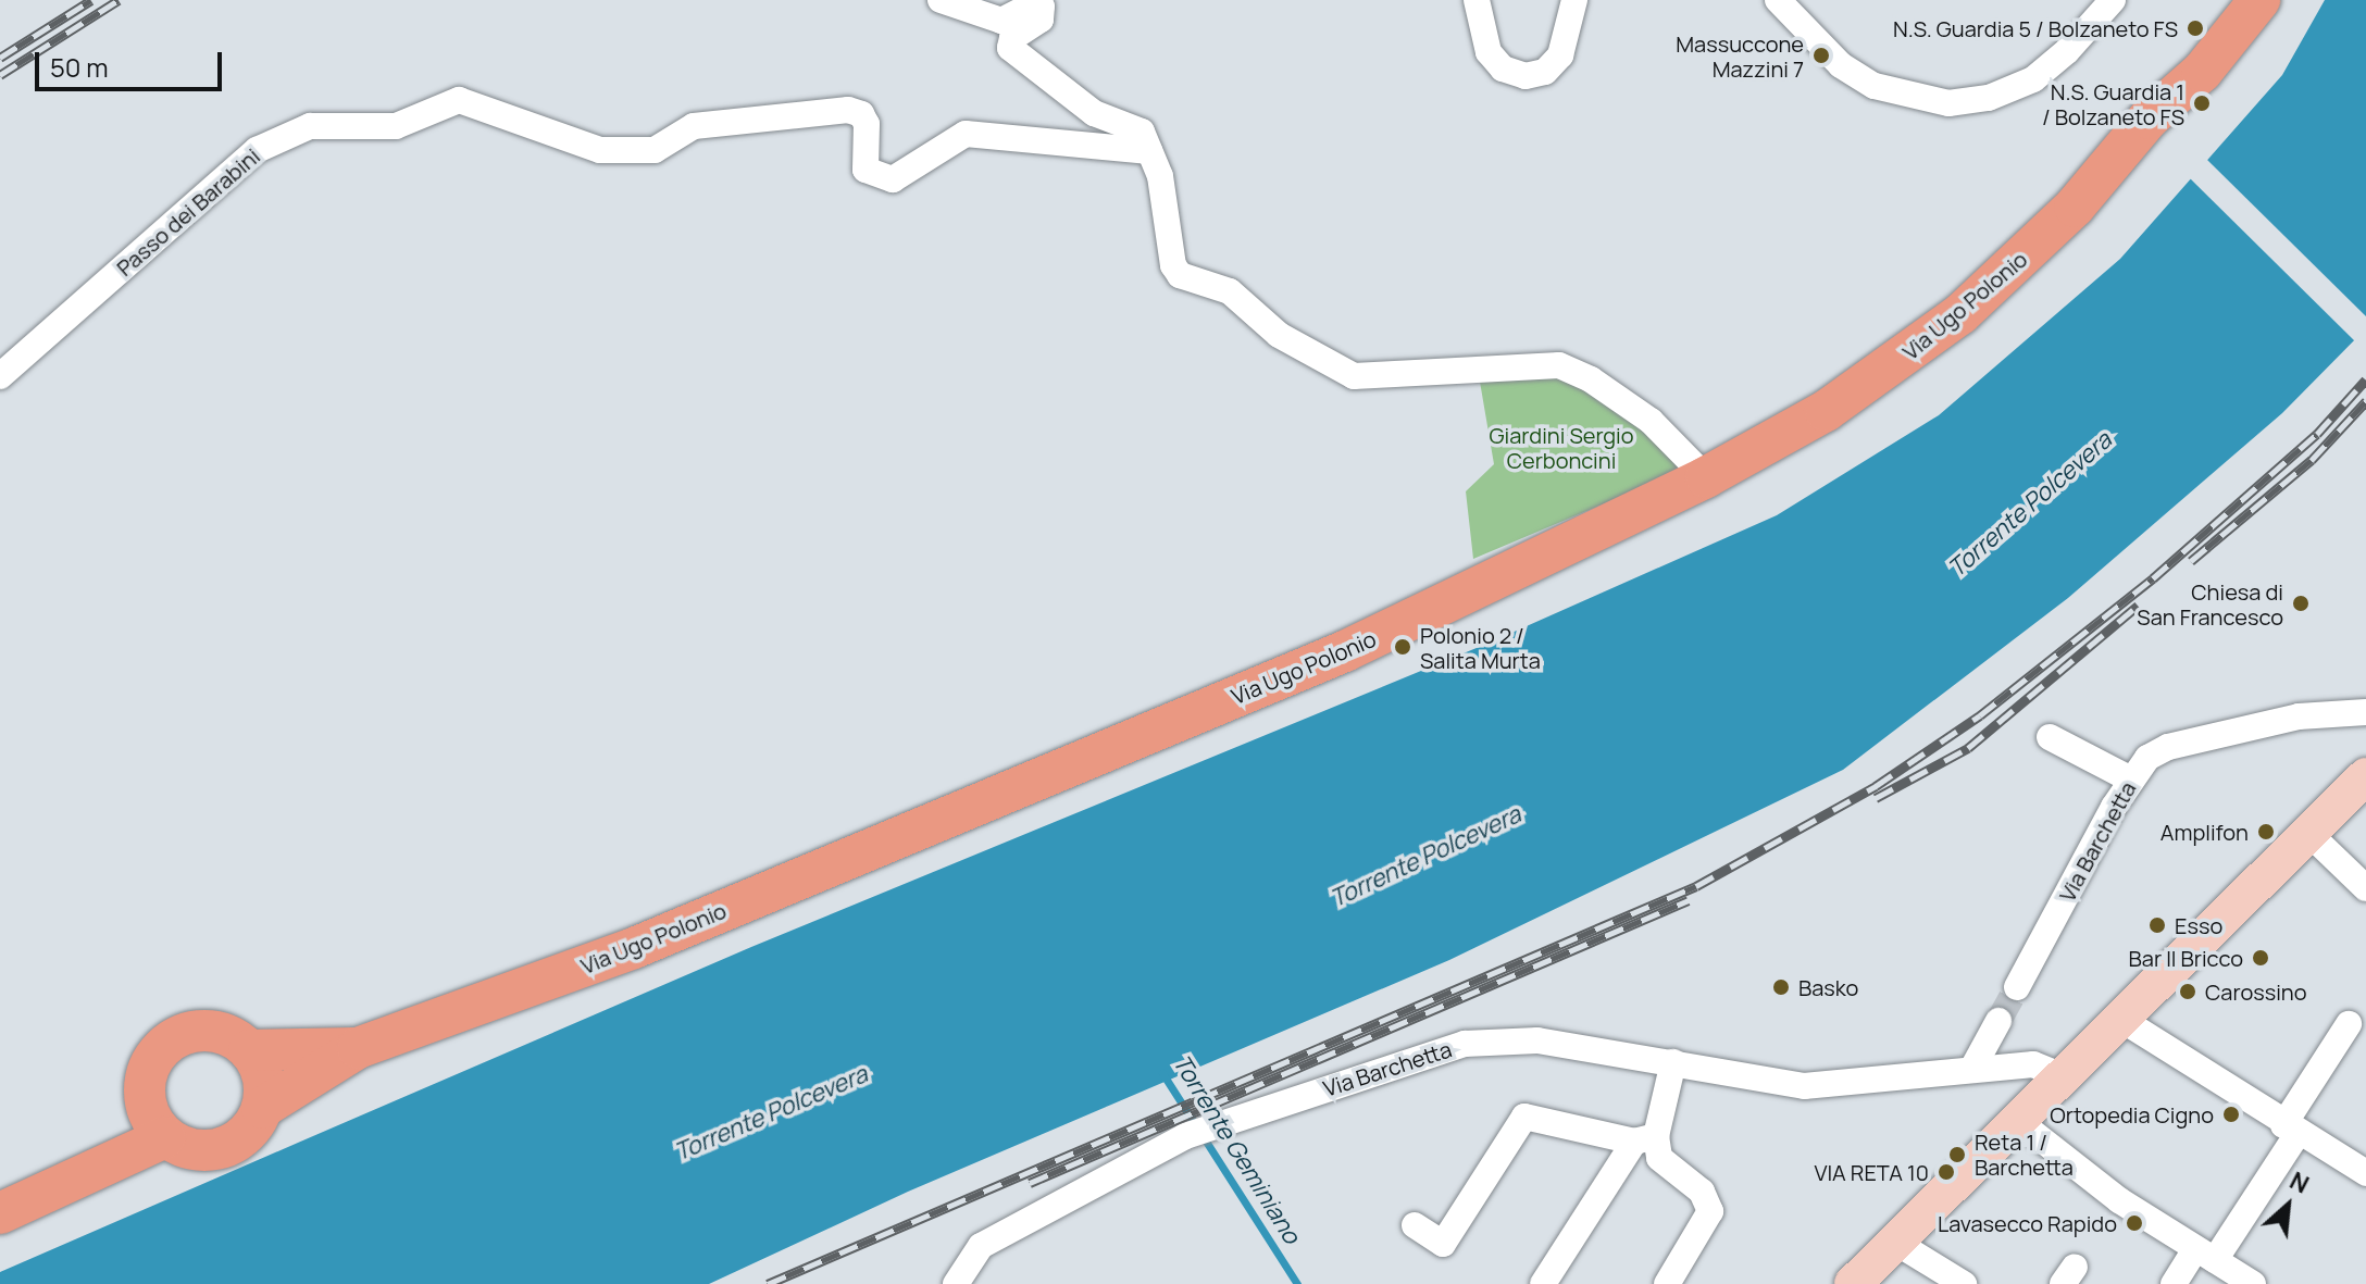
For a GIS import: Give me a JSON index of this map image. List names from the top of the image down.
{
  "streets": {
    "main road": ["Via Ugo Polonio"],
    "street": ["Passo dei Barabini", "Via Barchetta"]
  },
  "water": ["Torrente Polcevera", "Torrente Geminiano"],
  "parks": ["Giardini Sergio Cerboncini"],
  "places": [
    "N.S. Guardia 5 / Bolzaneto FS",
    "Massuccone Mazzini 7",
    "N.S. Guardia 1 / Bolzaneto FS",
    "Chiesa di San Francesco",
    "Polonio 2 / Salita Murta",
    "Amplifon",
    "Esso",
    "Bar Il Bricco",
    "Basko",
    "Carossino",
    "Ortopedia Cigno",
    "Reta 1 / Barchetta",
    "VIA RETA 10",
    "Lavasecco Rapido"
  ],
  "scale_bar": "50 m",
  "north": "top right"
}
